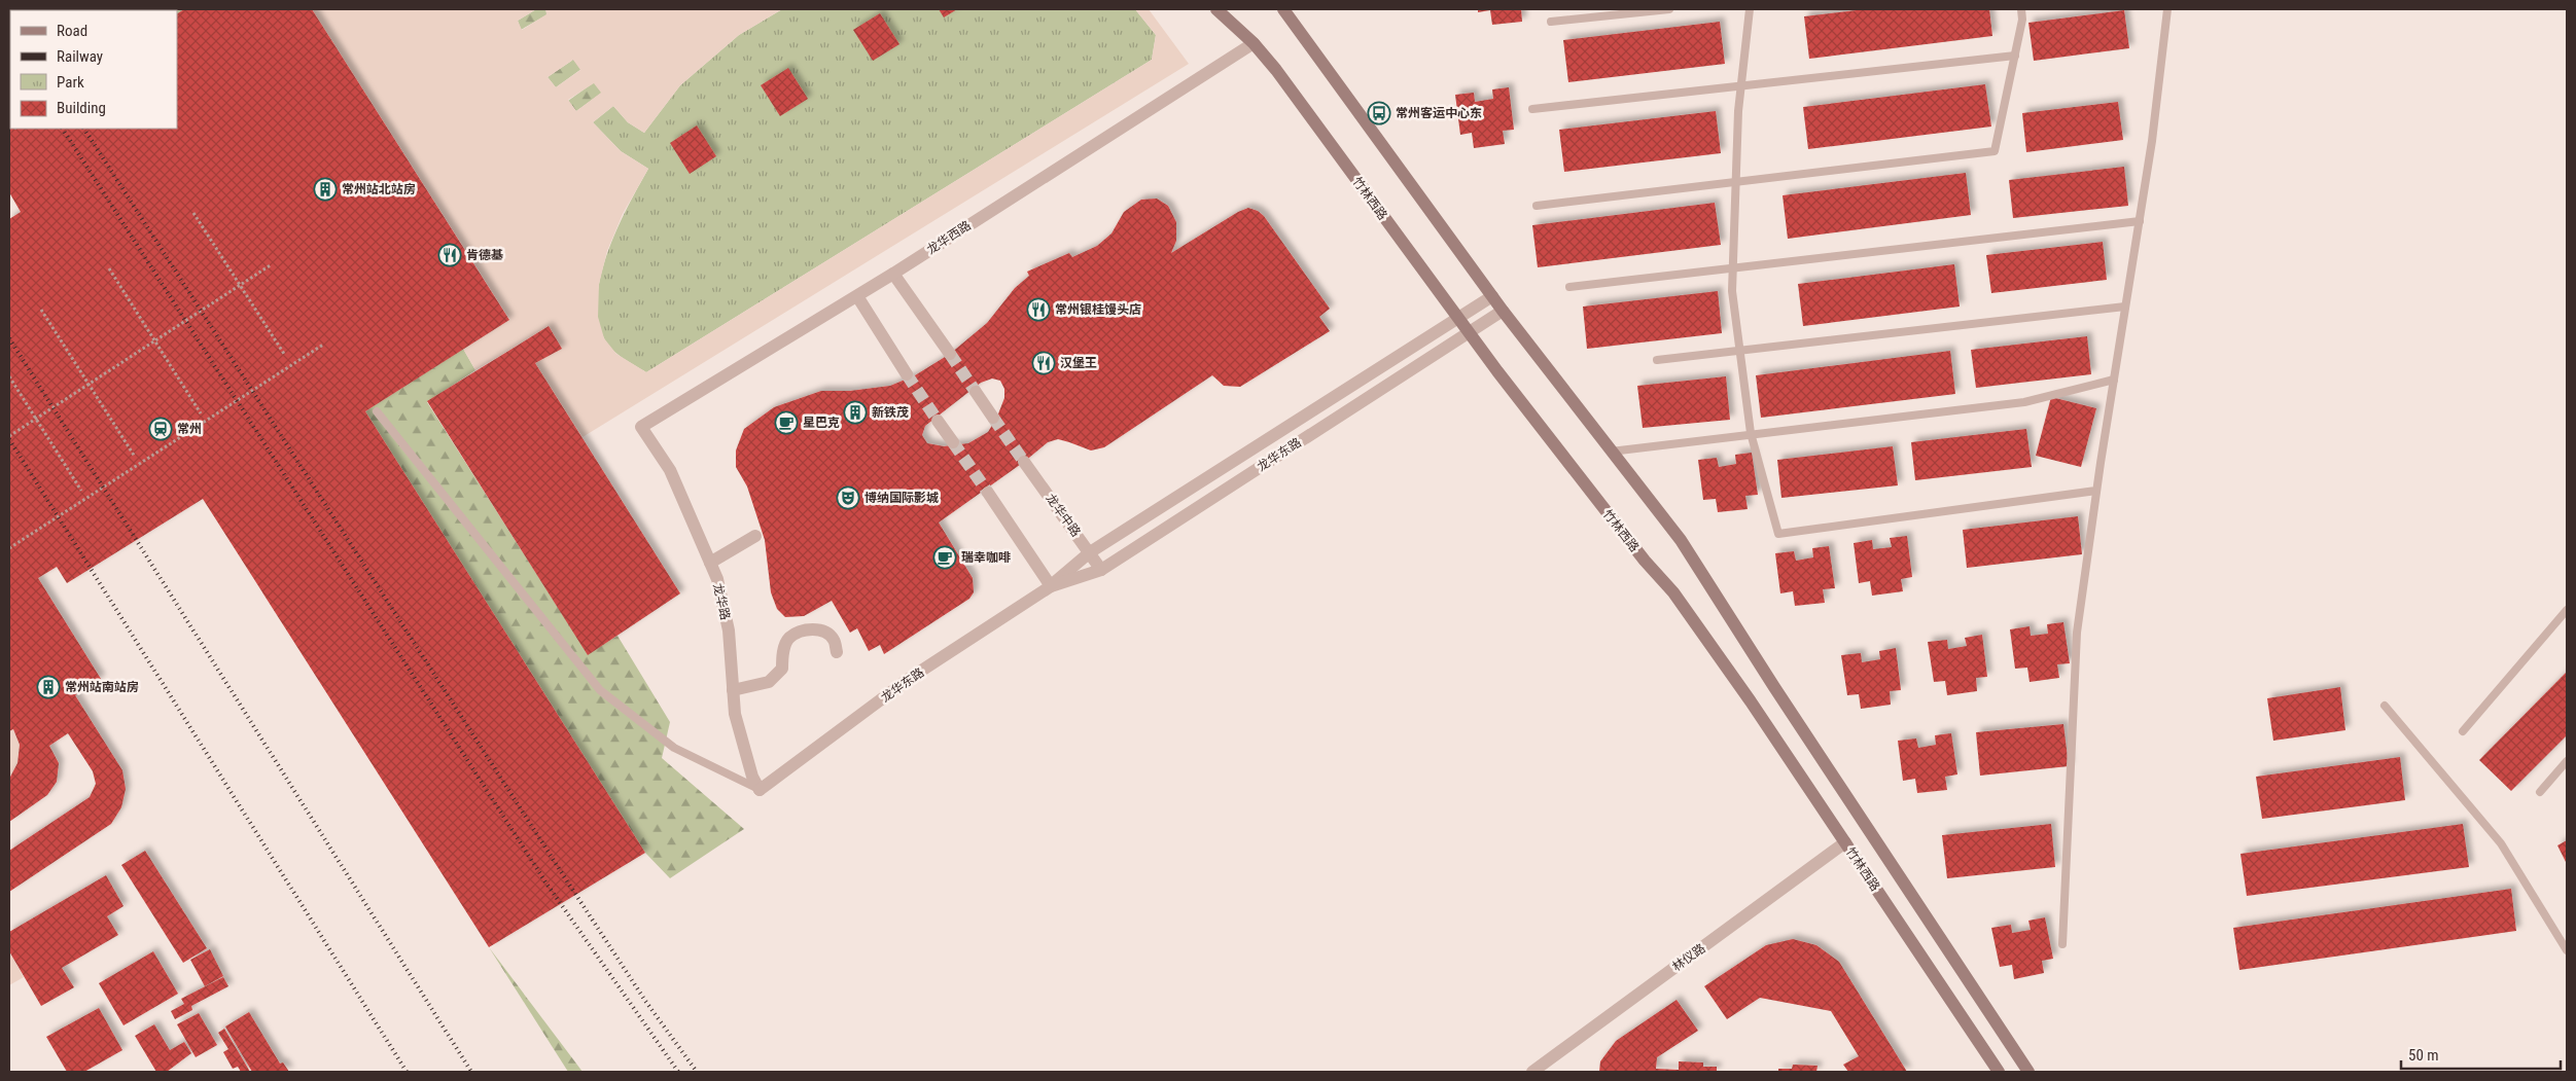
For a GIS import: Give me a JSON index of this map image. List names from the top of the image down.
{
  "streets": {
    "main road": ["竹林西路"],
    "street": [
      "龙华西路",
      "龙华东路",
      "龙华中路",
      "龙华路",
      "林仪路"
    ]
  },
  "crossings": [
    ["竹林西路", "龙华西路"],
    ["竹林西路", "龙华东路"],
    ["竹林西路", "林仪路"],
    ["龙华西路", "龙华路"],
    ["龙华东路", "龙华中路"],
    ["龙华东路", "龙华路"]
  ],
  "places": {
    "bus stop": ["常州客运中心东"],
    "building": ["常州站北站房", "新铁茂", "常州站南站房"],
    "restaurant": ["肯德基", "常州银桂馒头店", "汉堡王"],
    "cafe": ["星巴克", "瑞幸咖啡"],
    "station": ["常州"],
    "theatre": ["博纳国际影城"]
  },
  "legend": [
    "Road",
    "Railway",
    "Park",
    "Building"
  ],
  "scale_bar": "50 m"
}
